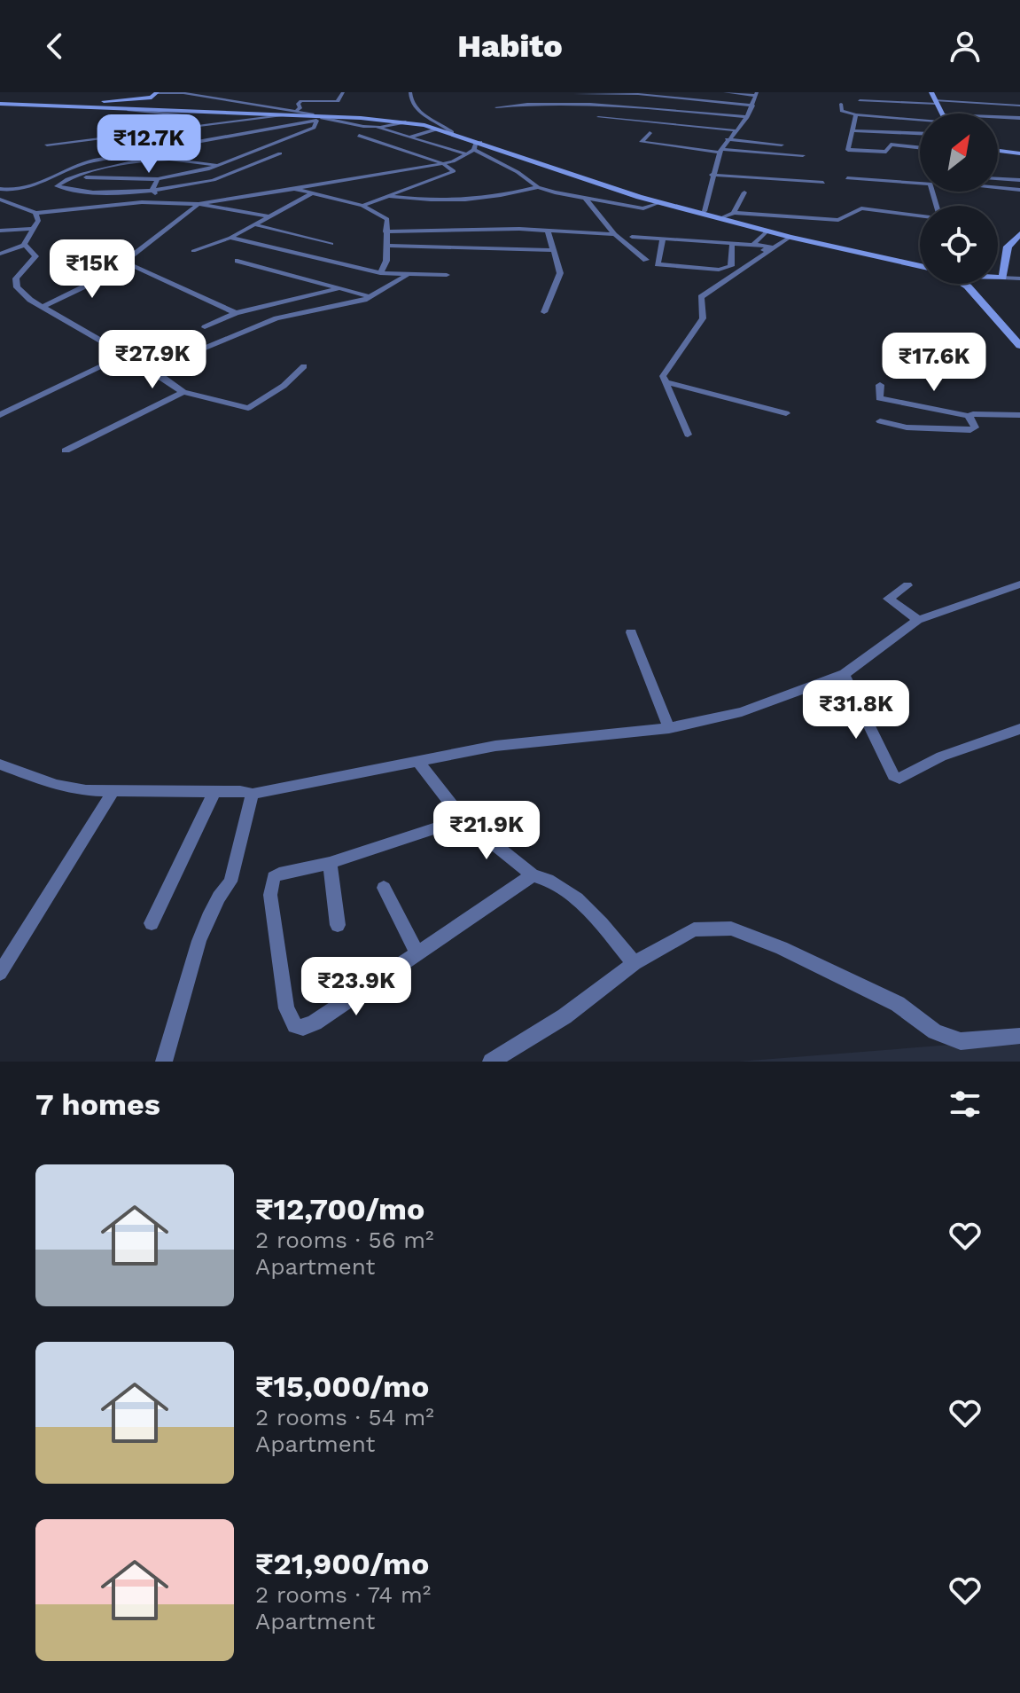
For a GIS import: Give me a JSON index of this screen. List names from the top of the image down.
{
  "north": "top right",
  "page": {
    "header": "Habito",
    "price": [
      "₹12.7K",
      "₹15K",
      "₹27.9K",
      "₹17.6K",
      "₹31.8K",
      "₹21.9K",
      "₹23.9K"
    ],
    "heading": "7 homes",
    "list": [
      {
        "name": "₹12,700/mo",
        "note": "2 rooms · 56 m² · Apartment"
      },
      {
        "name": "₹15,000/mo",
        "note": "2 rooms · 54 m² · Apartment"
      },
      {
        "name": "₹21,900/mo",
        "note": "2 rooms · 74 m² · Apartment"
      }
    ]
  }
}
